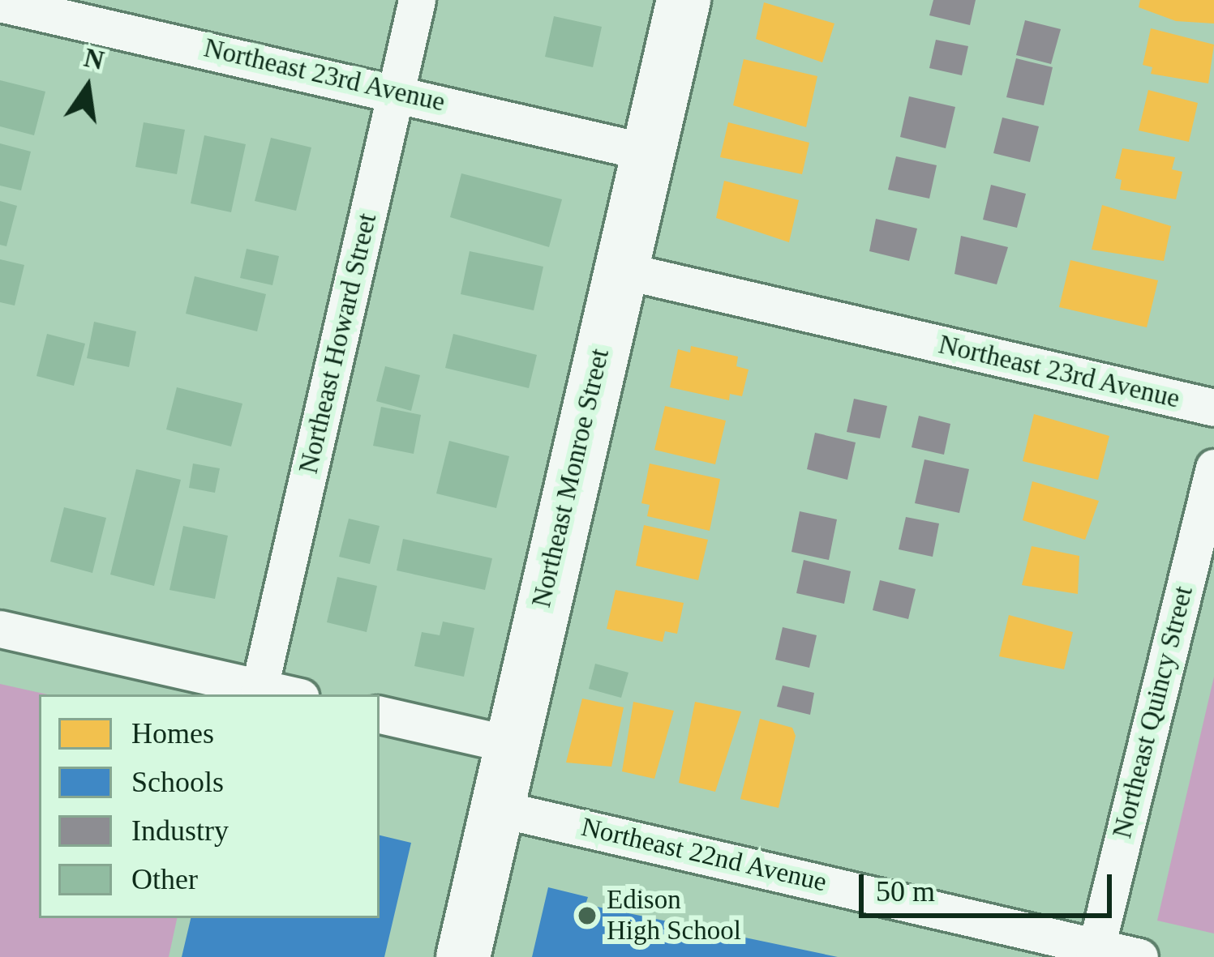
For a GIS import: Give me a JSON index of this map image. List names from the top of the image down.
{
  "streets": {
    "street": [
      "Northeast 23rd Avenue",
      "Northeast Howard Street",
      "Northeast Monroe Street",
      "Northeast Quincy Street",
      "Northeast 22nd Avenue"
    ]
  },
  "crossings": [
    ["Northeast 23rd Avenue", "Northeast Howard Street"],
    ["Northeast 23rd Avenue", "Northeast Monroe Street"],
    ["Northeast Monroe Street", "Northeast 22nd Avenue"],
    ["Northeast Quincy Street", "Northeast 22nd Avenue"]
  ],
  "places": ["Edison High School"],
  "legend": [
    "Homes",
    "Schools",
    "Industry",
    "Other"
  ],
  "scale_bar": "50 m",
  "north": "top"
}
